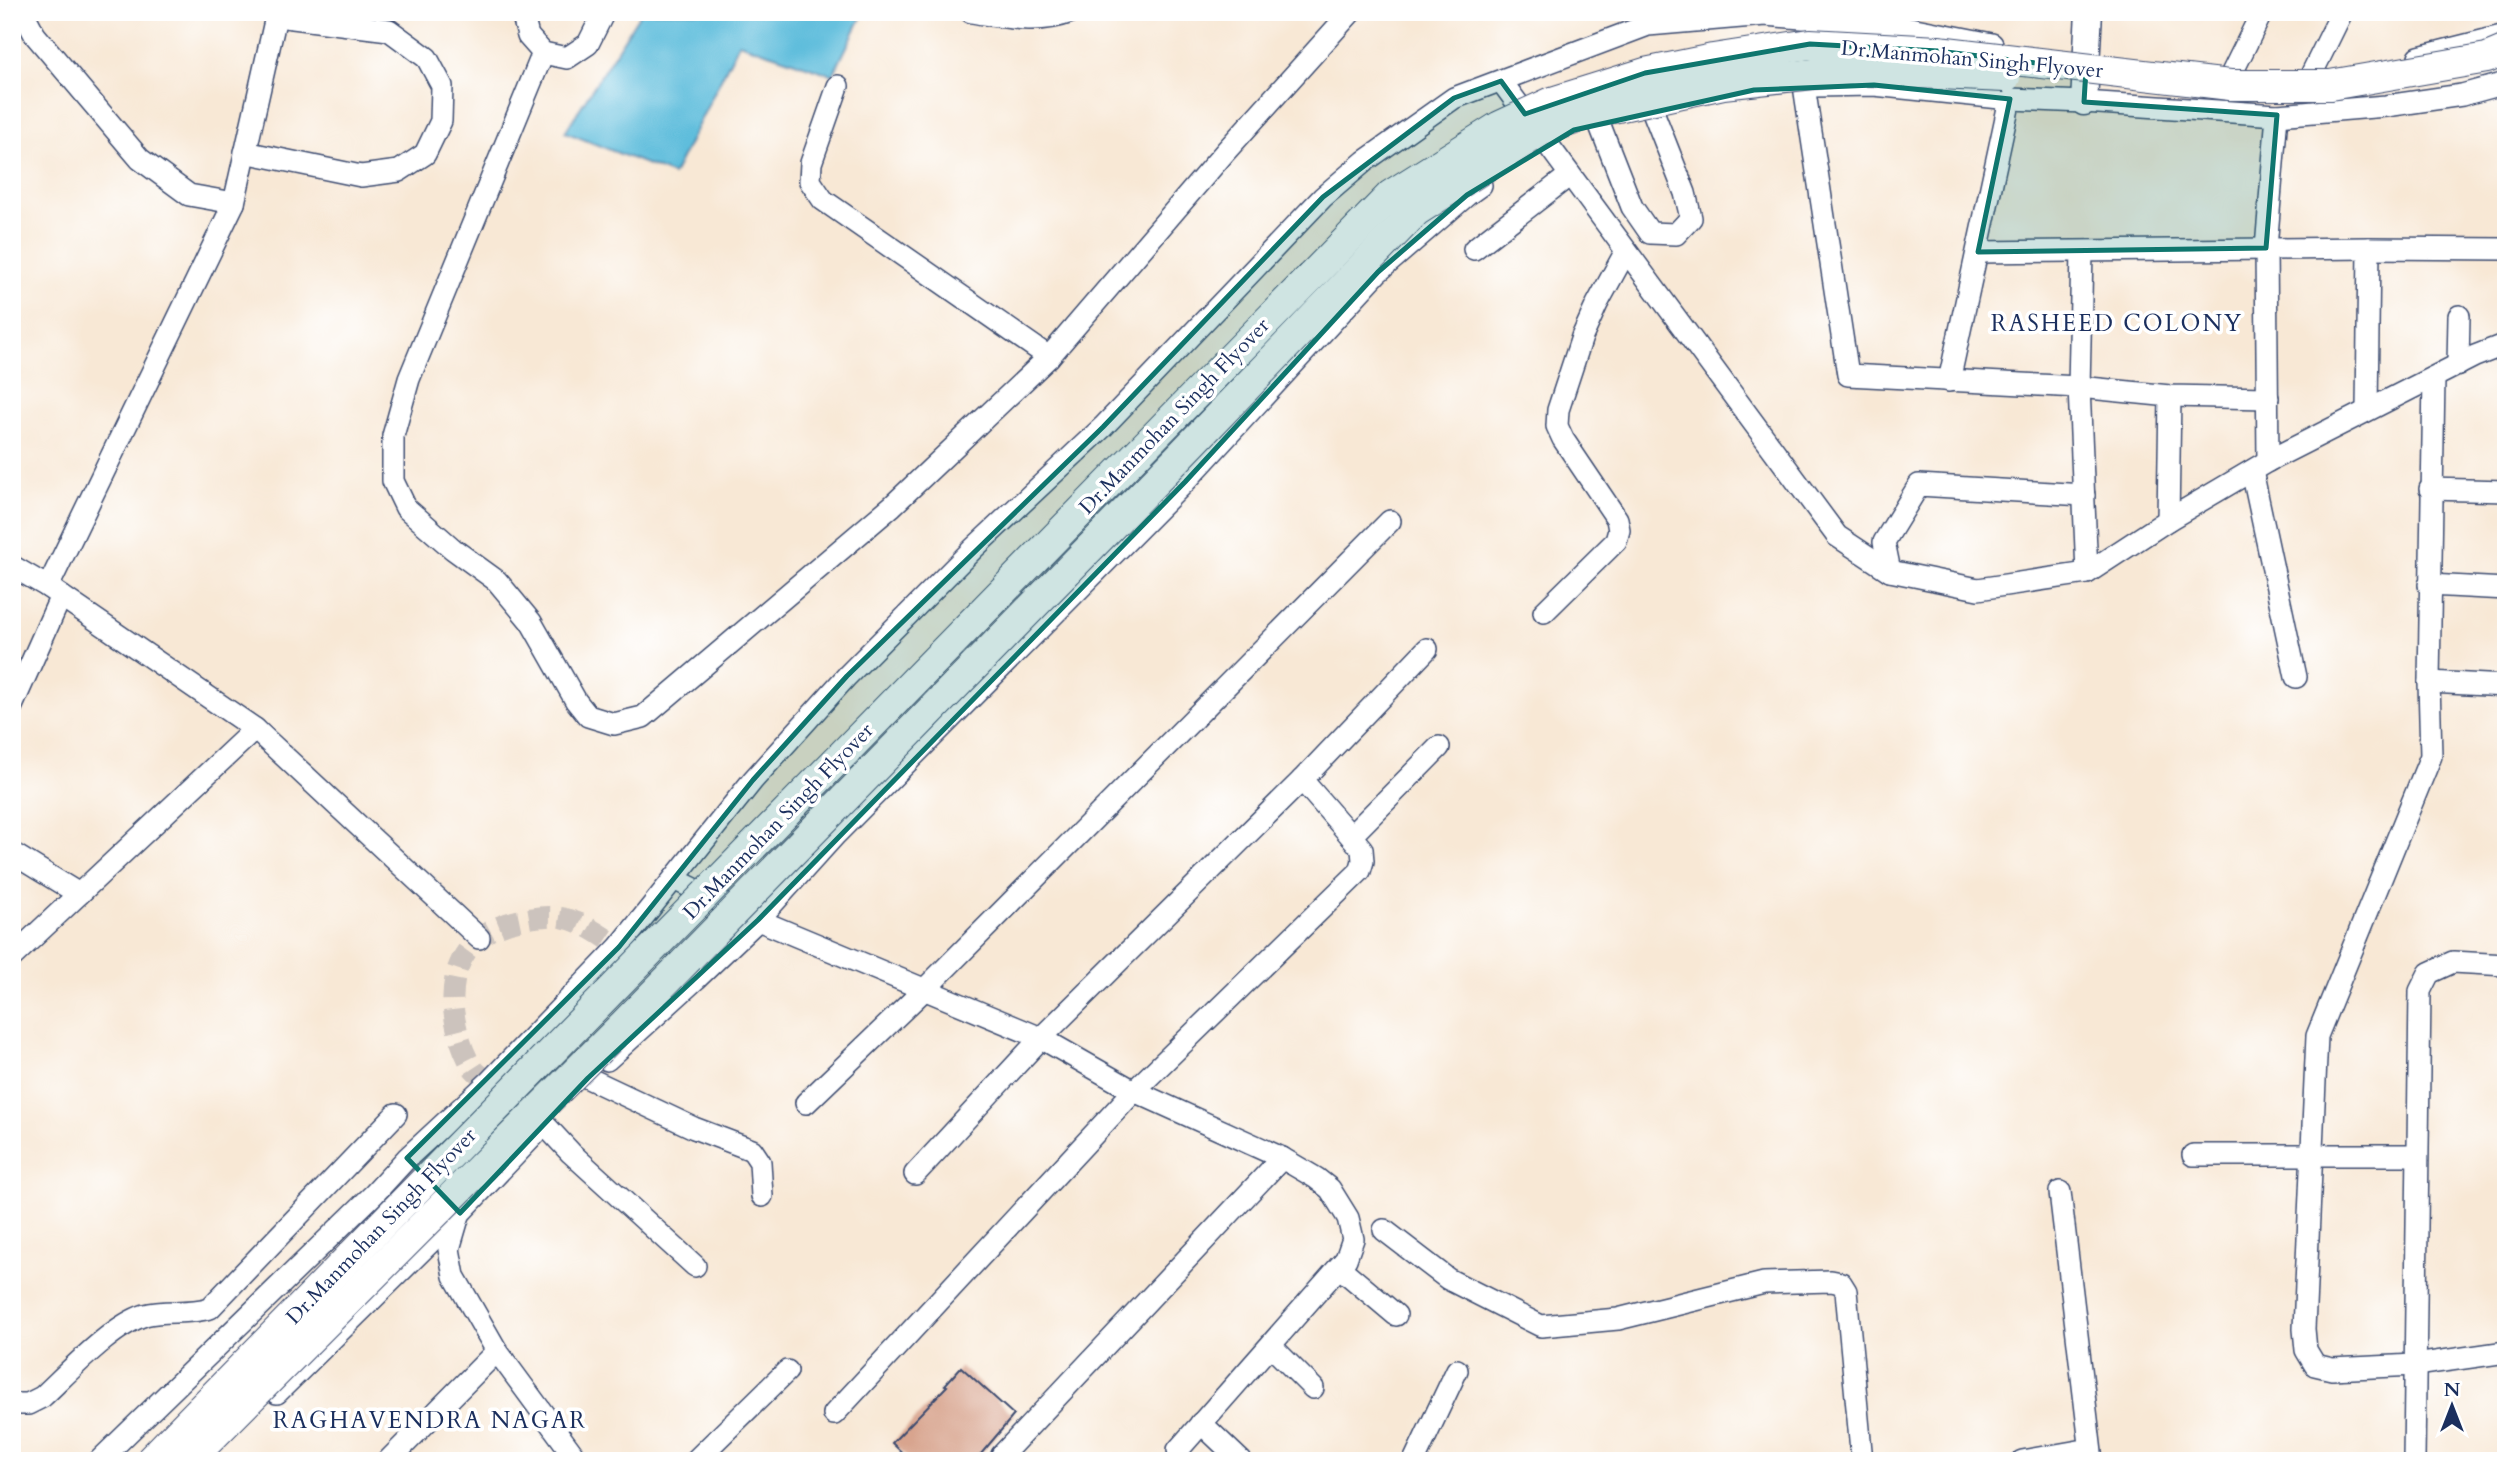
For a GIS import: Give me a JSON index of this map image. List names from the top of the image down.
{
  "streets": {
    "highway": ["Dr.Manmohan Singh Flyover"]
  },
  "districts": ["RASHEED COLONY", "RAGHAVENDRA NAGAR"],
  "north": "top"
}
